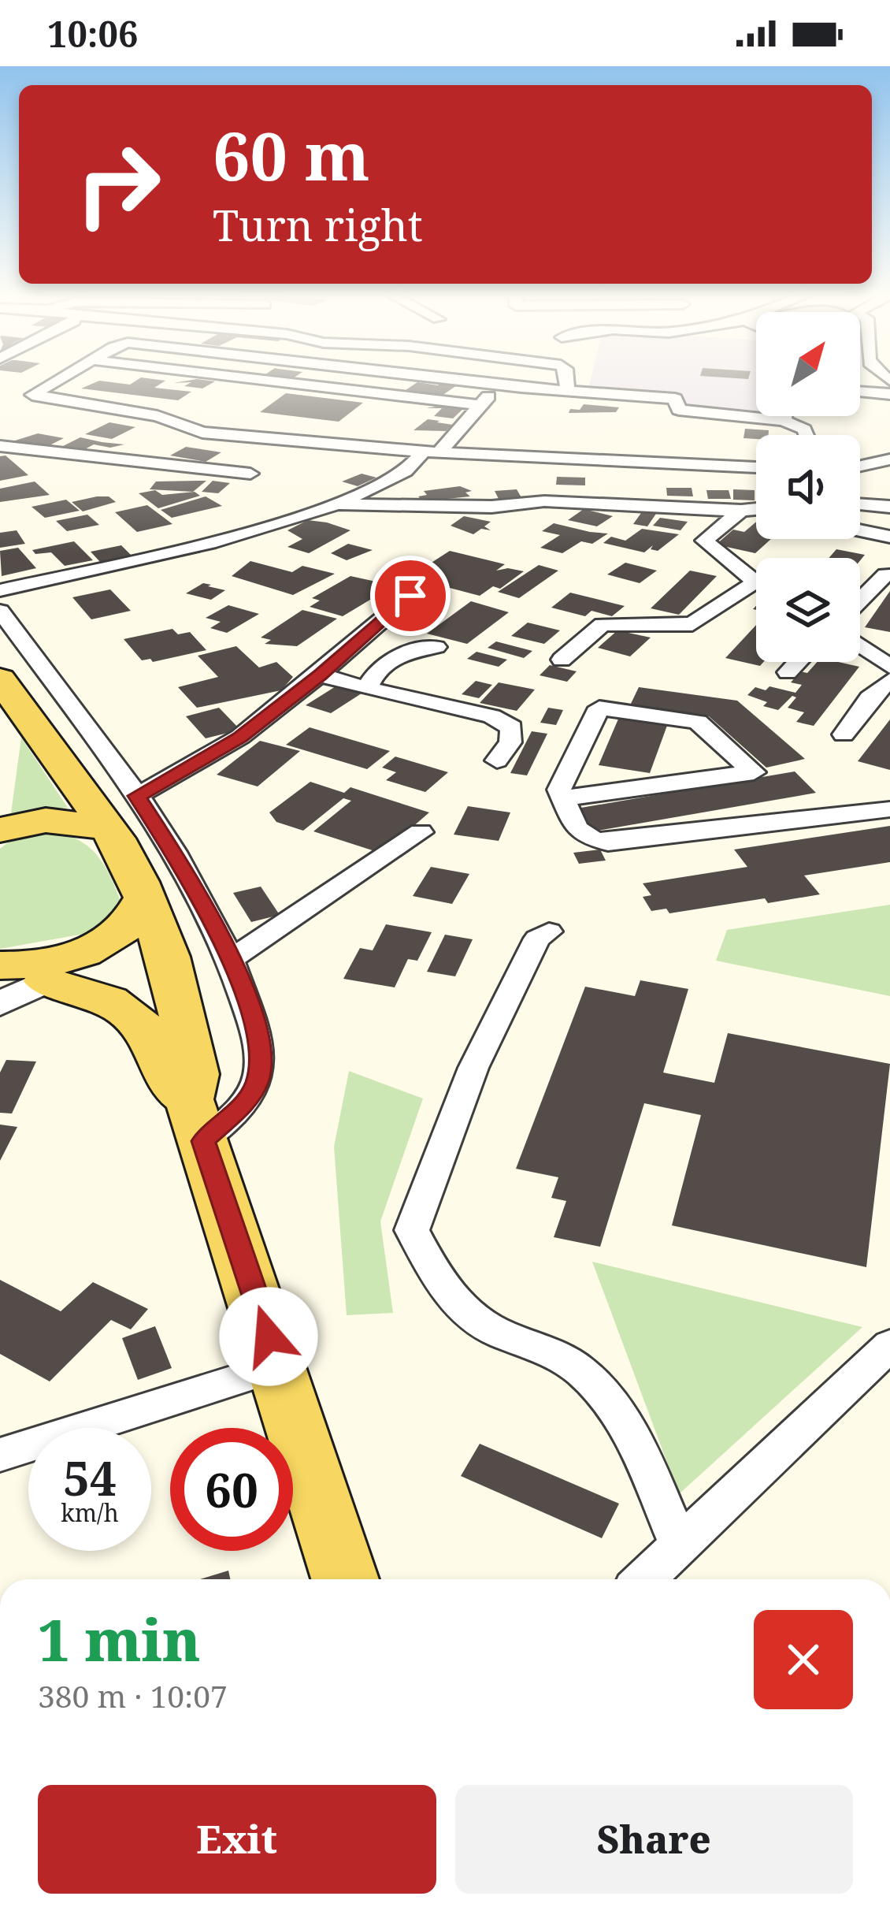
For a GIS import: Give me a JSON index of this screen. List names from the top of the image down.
{
  "north": "top right",
  "page": {
    "status": "10:06",
    "turn": ["60 m", "Turn right"],
    "speed": "54 km/h",
    "limit": "60",
    "heading": ["1 min", "380 m · 10:07"],
    "buttons": ["Exit", "Share"]
  }
}
